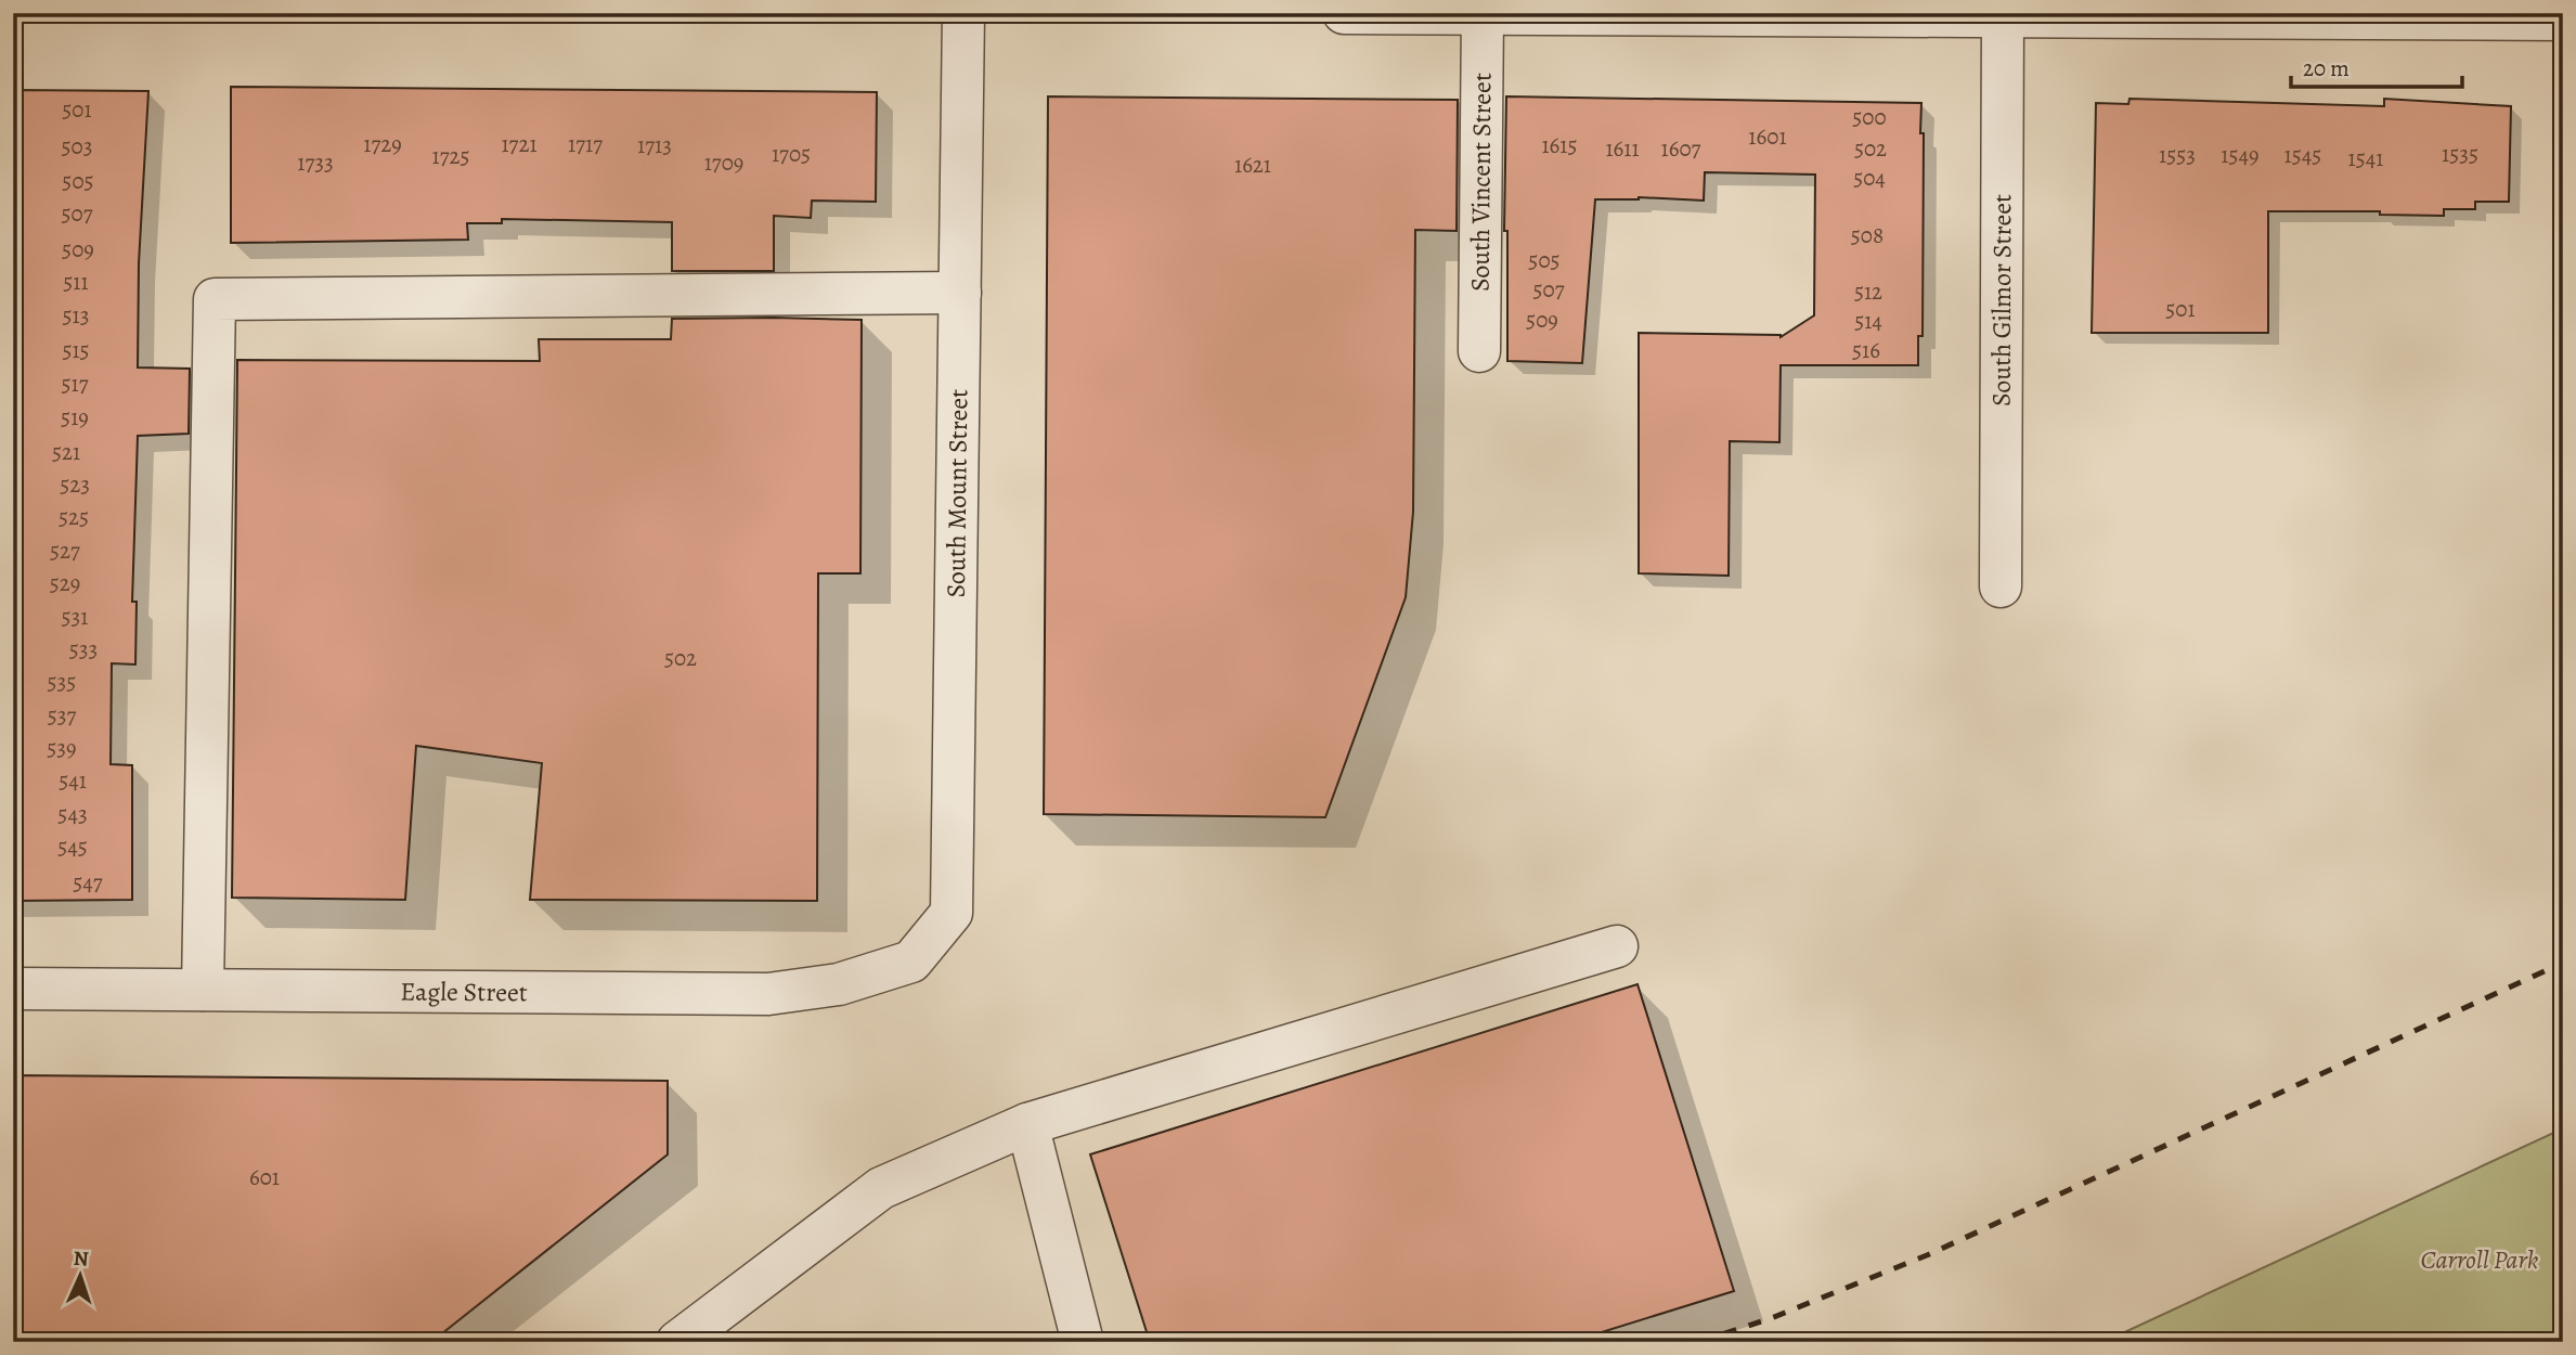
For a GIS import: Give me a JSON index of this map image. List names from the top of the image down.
{
  "streets": {
    "street": [
      "South Vincent Street",
      "South Gilmor Street",
      "South Mount Street",
      "Eagle Street"
    ]
  },
  "crossings": [
    ["South Mount Street", "Eagle Street"]
  ],
  "parks": ["Carroll Park"],
  "house_numbers": [
    "501",
    "500",
    "1601",
    "1729",
    "1721",
    "1717",
    "1713",
    "1615",
    "503",
    "1611",
    "1607",
    "502",
    "1705",
    "1535",
    "1553",
    "1549",
    "1545",
    "1725",
    "1541",
    "1733",
    "1709",
    "1621",
    "504",
    "505",
    "507",
    "508",
    "509",
    "505",
    "511",
    "507",
    "512",
    "501",
    "513",
    "509",
    "514",
    "515",
    "516",
    "517",
    "519",
    "521",
    "523",
    "525",
    "527",
    "529",
    "531",
    "533",
    "502",
    "535",
    "537",
    "539",
    "541",
    "543",
    "545",
    "547",
    "601"
  ],
  "scale_bar": "20 m",
  "north": "top"
}
